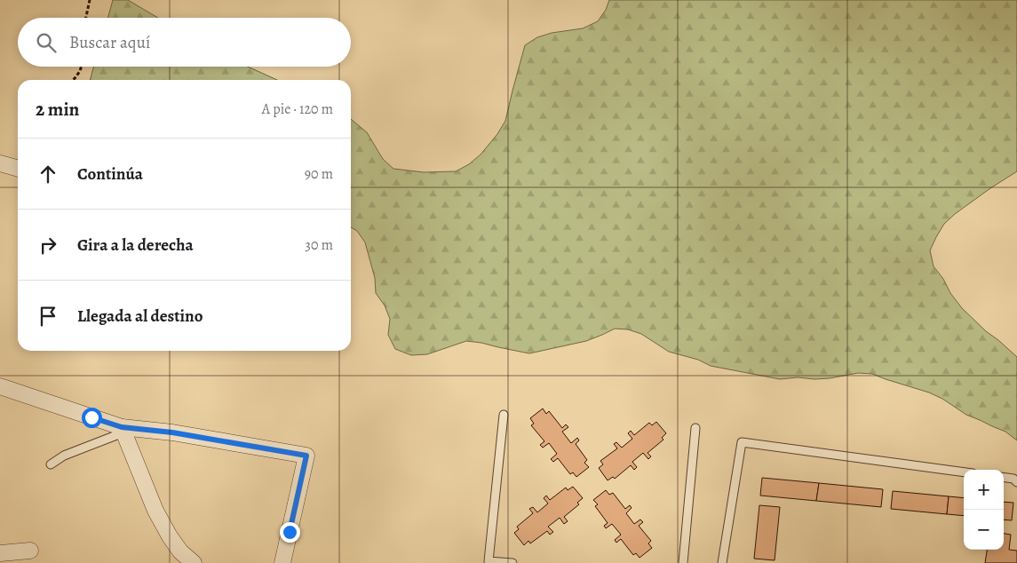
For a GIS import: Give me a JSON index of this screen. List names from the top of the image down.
{
  "page": {
    "search": "Buscar aquí",
    "heading": ["2 min", "A pie · 120 m"],
    "list": [
      ["Continúa", "90 m"],
      ["Gira a la derecha", "30 m"],
      "Llegada al destino"
    ],
    "map_buttons": ["+", "−"]
  }
}
